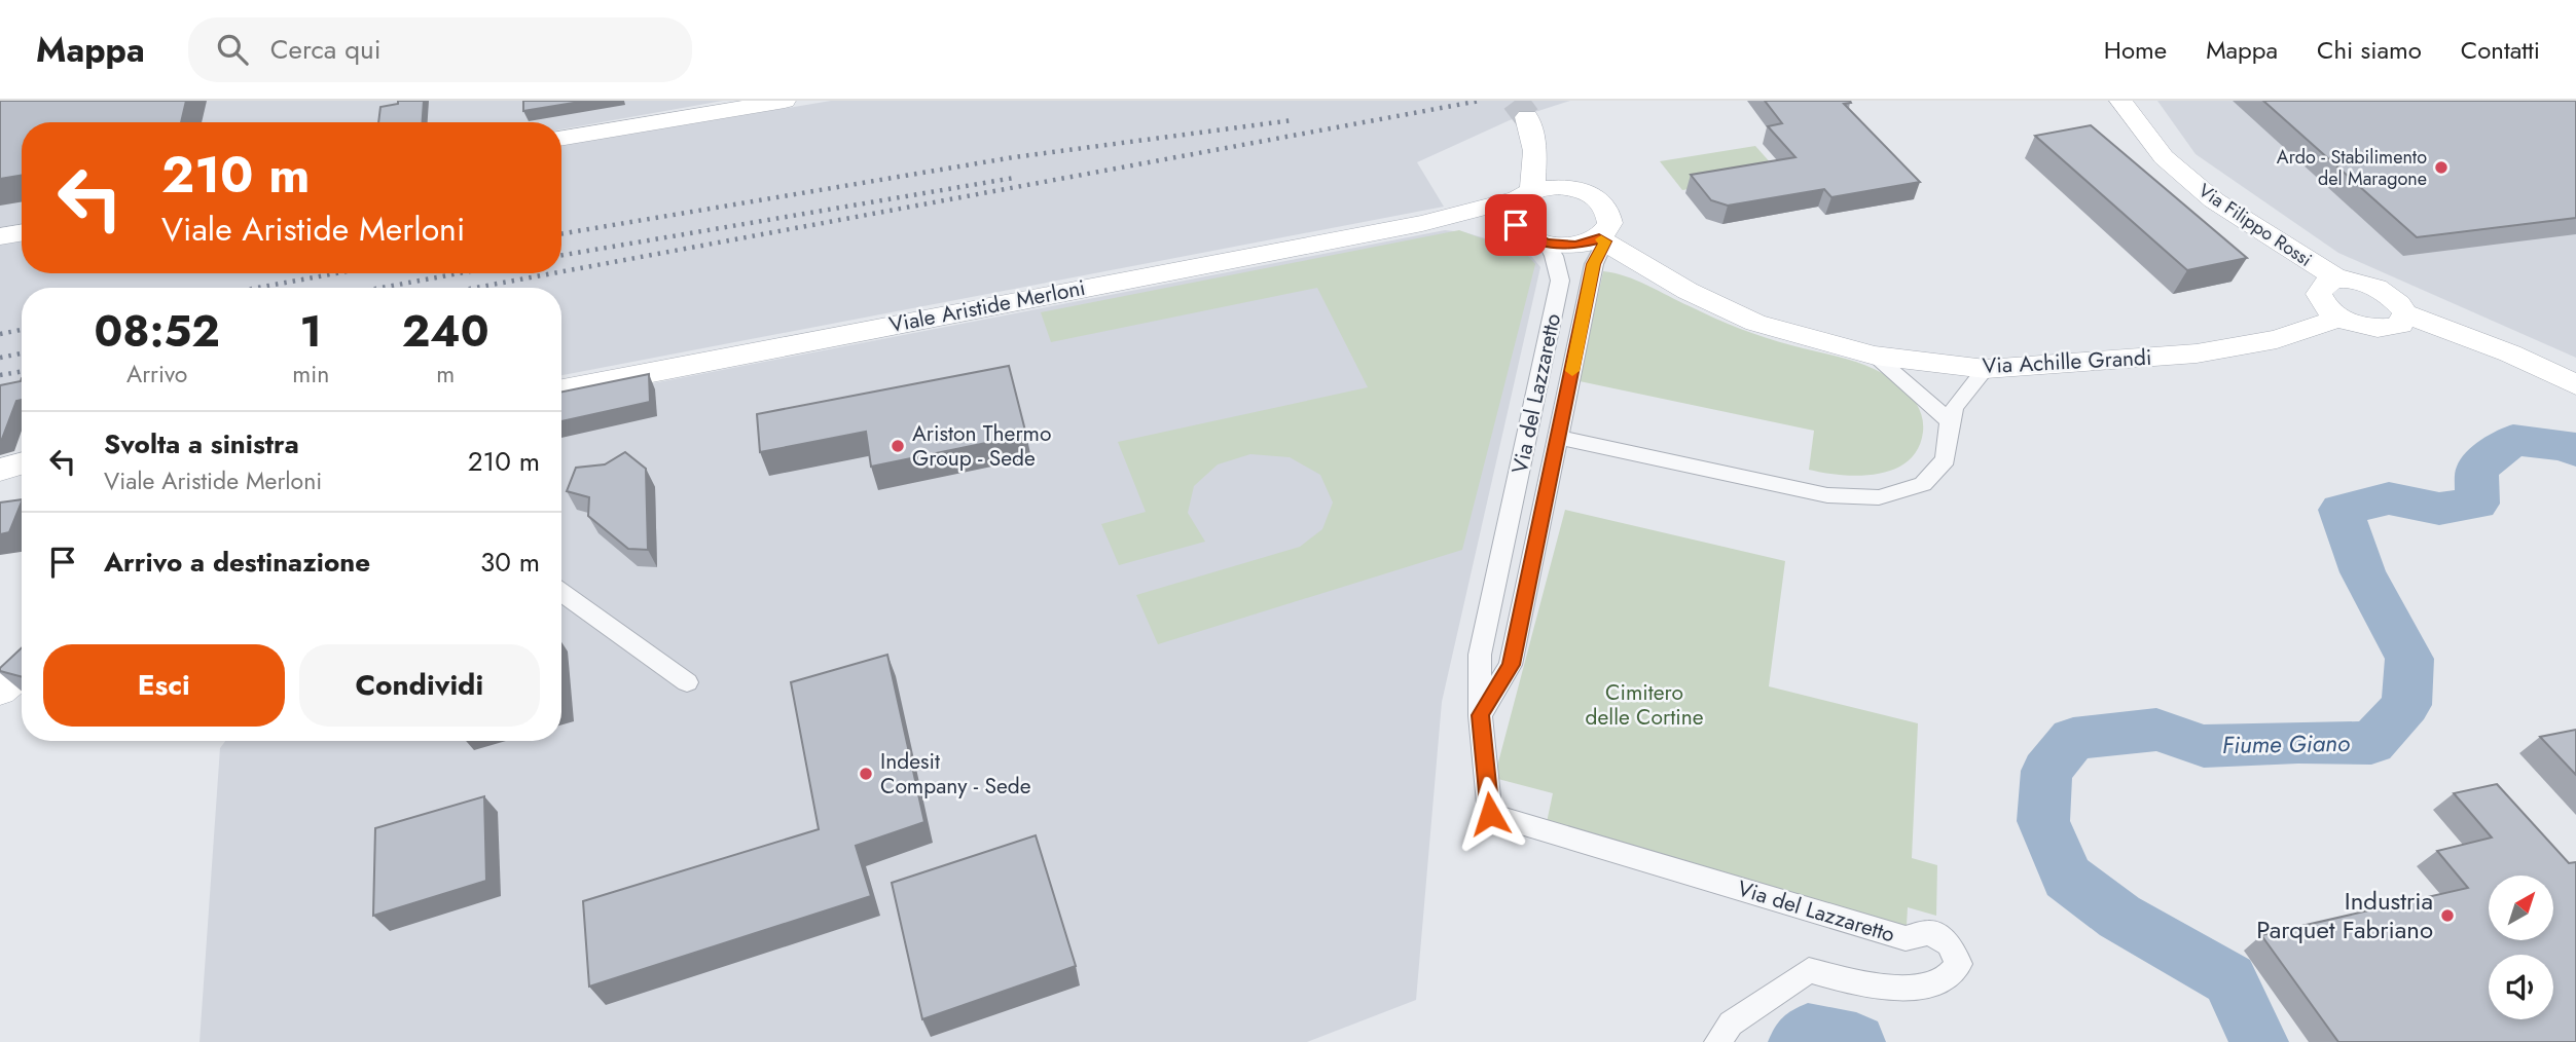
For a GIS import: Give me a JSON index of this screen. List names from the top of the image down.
{
  "streets": {
    "main road": ["Via Filippo Rossi", "Viale Aristide Merloni", "Via Achille Grandi"],
    "street": ["Via del Lazzaretto"]
  },
  "crossings": [
    ["Viale Aristide Merloni", "Via Achille Grandi"],
    ["Viale Aristide Merloni", "Via del Lazzaretto"],
    ["Via Achille Grandi", "Via del Lazzaretto"]
  ],
  "water": ["Fiume Giano"],
  "parks": ["Cimitero delle Cortine"],
  "places": [
    "Ardo - Stabilimento del Maragone",
    "Ariston Thermo Group - Sede",
    "Indesit Company - Sede",
    "Industria Parquet Fabriano"
  ],
  "north": "top right",
  "page": {
    "header": "Mappa",
    "search": "Cerca qui",
    "nav": [
      "Home",
      "Mappa",
      "Chi siamo",
      "Contatti"
    ],
    "turn": ["210 m", "Viale Aristide Merloni"],
    "eta": [
      "08:52",
      "Arrivo",
      "1",
      "min",
      "240",
      "m"
    ],
    "list": [
      {
        "name": "Svolta a sinistra",
        "note": "Viale Aristide Merloni",
        "value": "210 m"
      },
      {
        "name": "Arrivo a destinazione",
        "value": "30 m"
      }
    ],
    "buttons": ["Esci", "Condividi"]
  }
}
